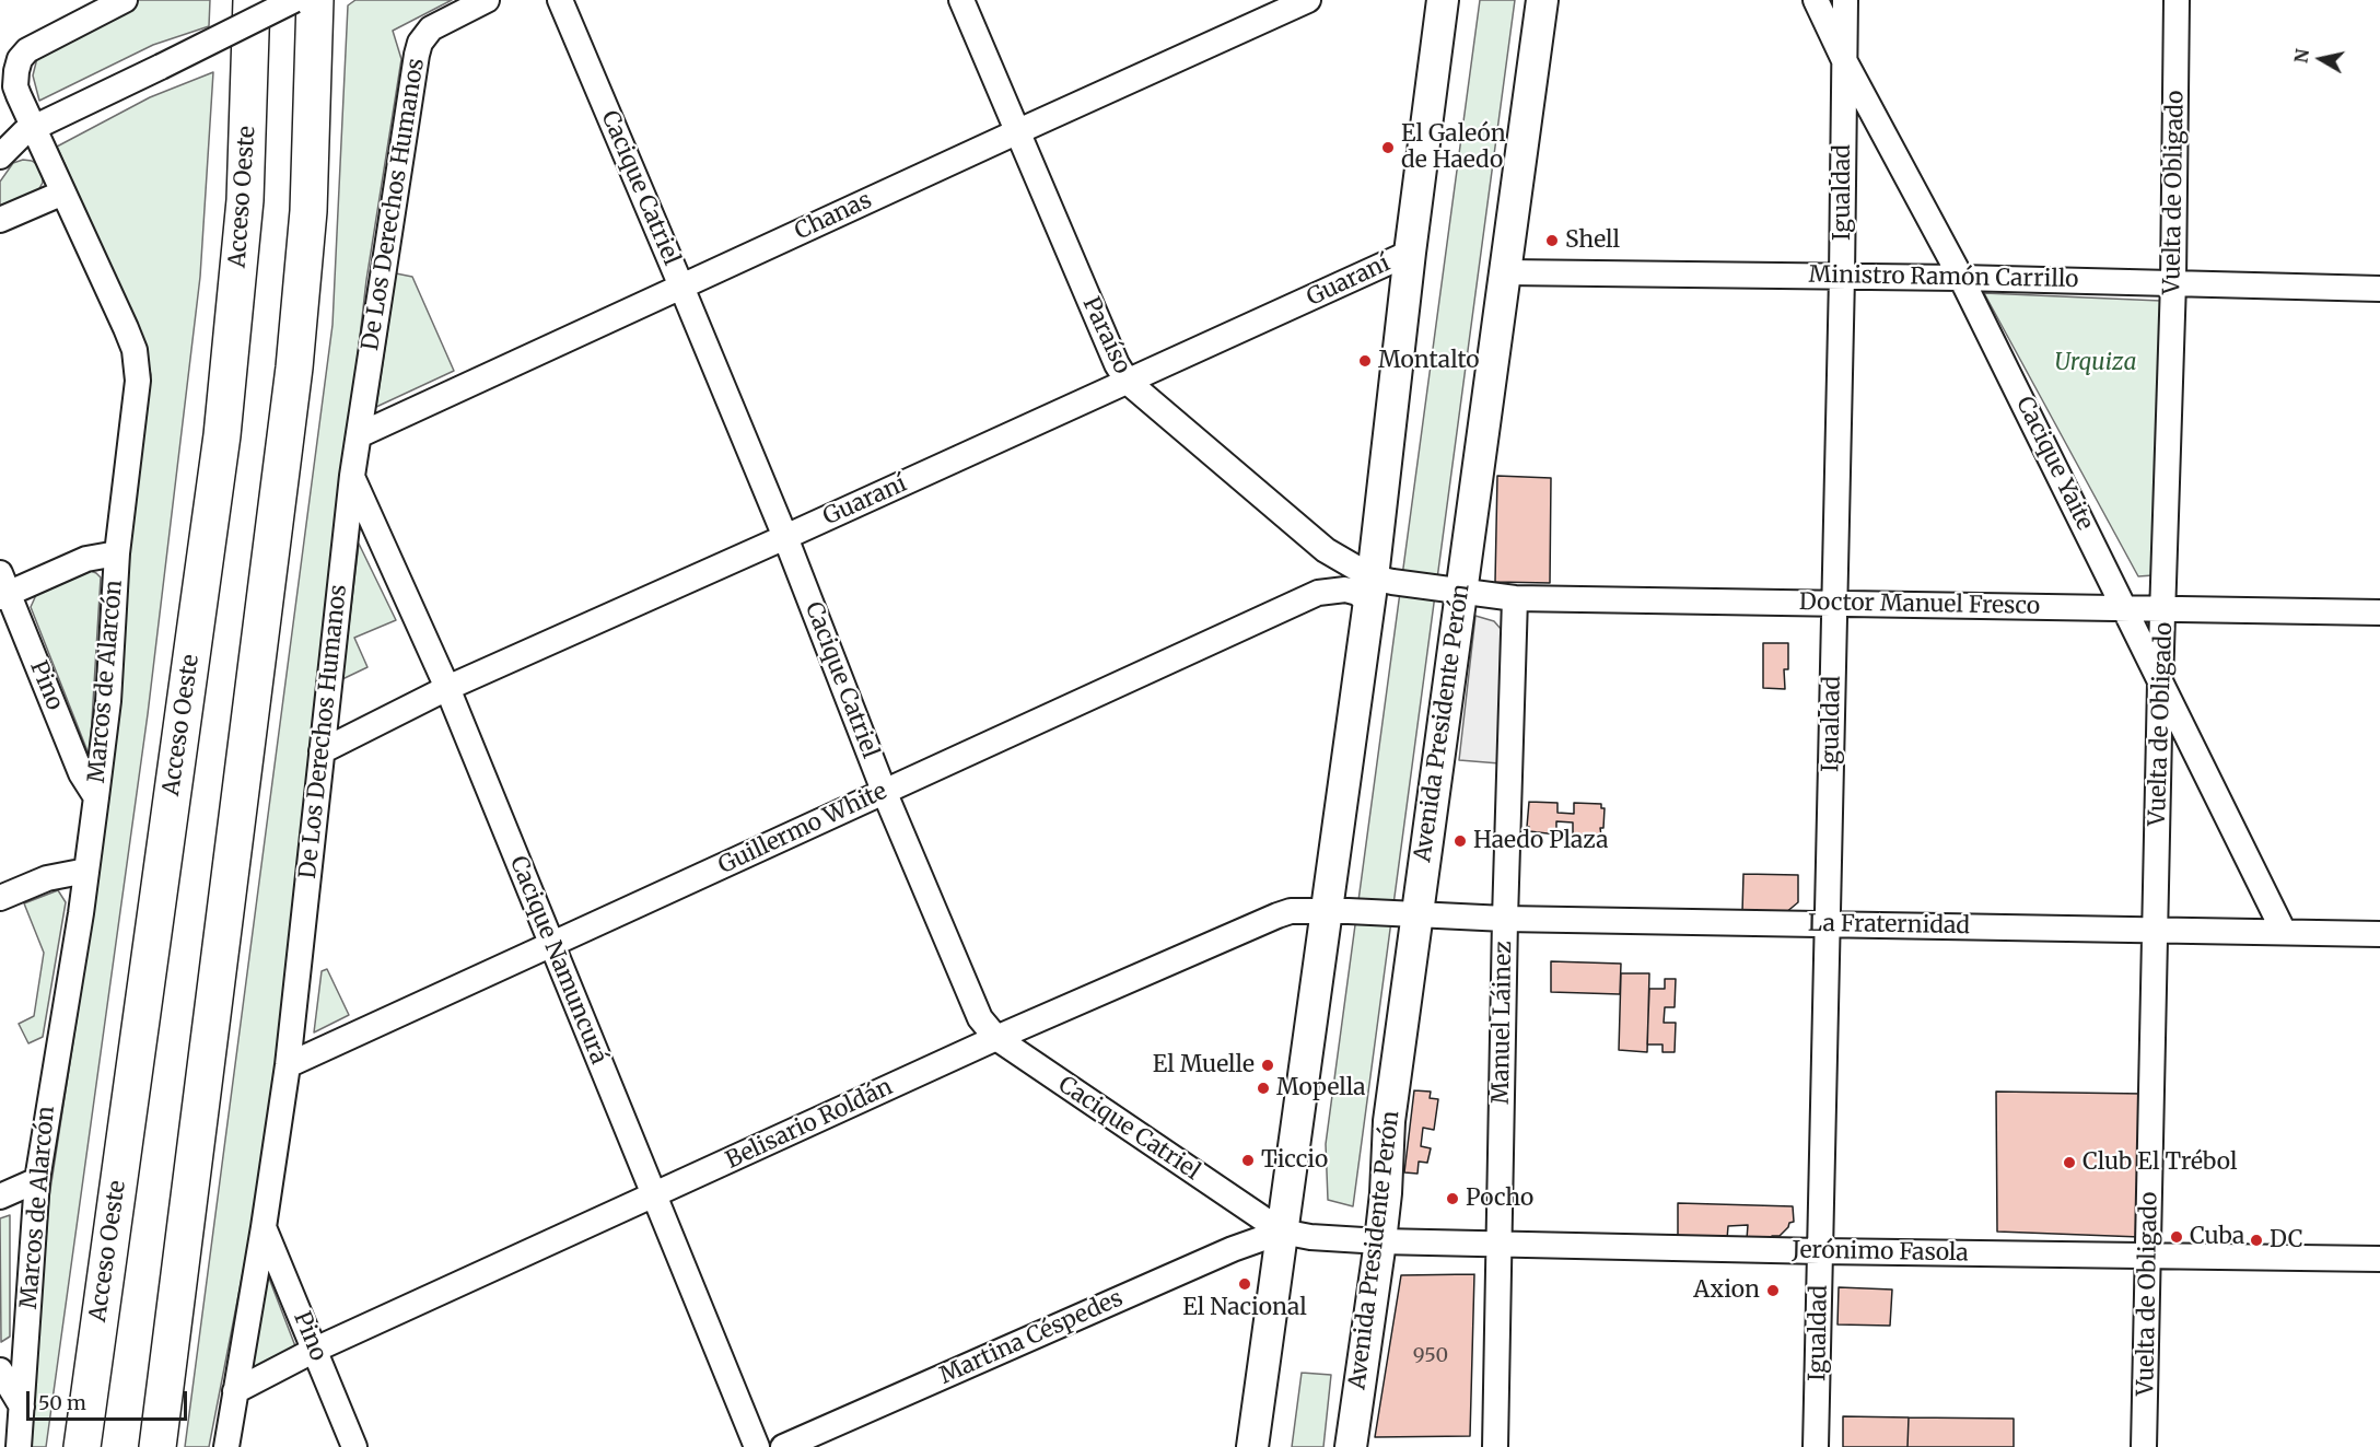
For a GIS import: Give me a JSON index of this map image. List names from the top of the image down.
{
  "streets": {
    "highway": ["Acceso Oeste"],
    "main road": ["Avenida Presidente Perón"],
    "street": [
      "Cacique Catriel",
      "Igualdad",
      "Vuelta de Obligado",
      "De Los Derechos Humanos",
      "Chanas",
      "Ministro Ramón Carrillo",
      "Guaraní",
      "Paraíso",
      "Cacique Yaite",
      "Doctor Manuel Fresco",
      "Marcos de Alarcón",
      "Pino",
      "Guillermo White",
      "La Fraternidad",
      "Cacique Namuncurá",
      "Manuel Láinez",
      "Belisario Roldán",
      "Jerónimo Fasola",
      "Martina Céspedes"
    ]
  },
  "crossings": [
    ["Cacique Catriel", "Chanas"],
    ["Cacique Catriel", "Guaraní"],
    ["Cacique Catriel", "Guillermo White"],
    ["Cacique Catriel", "Belisario Roldán"],
    ["Cacique Catriel", "Jerónimo Fasola"],
    ["Cacique Catriel", "Martina Céspedes"],
    ["Igualdad", "Ministro Ramón Carrillo"],
    ["Igualdad", "Cacique Yaite"],
    ["Igualdad", "Doctor Manuel Fresco"],
    ["Igualdad", "La Fraternidad"],
    ["Igualdad", "Jerónimo Fasola"],
    ["Vuelta de Obligado", "Ministro Ramón Carrillo"],
    ["Vuelta de Obligado", "Cacique Yaite"],
    ["Vuelta de Obligado", "Doctor Manuel Fresco"],
    ["Vuelta de Obligado", "La Fraternidad"],
    ["Vuelta de Obligado", "Jerónimo Fasola"],
    ["De Los Derechos Humanos", "Chanas"],
    ["De Los Derechos Humanos", "Guaraní"],
    ["De Los Derechos Humanos", "Pino"],
    ["De Los Derechos Humanos", "Guillermo White"],
    ["De Los Derechos Humanos", "Cacique Namuncurá"],
    ["De Los Derechos Humanos", "Belisario Roldán"],
    ["Chanas", "Paraíso"],
    ["Ministro Ramón Carrillo", "Cacique Yaite"],
    ["Ministro Ramón Carrillo", "Avenida Presidente Perón"],
    ["Guaraní", "Paraíso"],
    ["Guaraní", "Cacique Namuncurá"],
    ["Paraíso", "Doctor Manuel Fresco"],
    ["Paraíso", "Guillermo White"],
    ["Cacique Yaite", "Doctor Manuel Fresco"],
    ["Cacique Yaite", "La Fraternidad"],
    ["Doctor Manuel Fresco", "Avenida Presidente Perón"],
    ["Doctor Manuel Fresco", "Guillermo White"],
    ["Doctor Manuel Fresco", "Manuel Láinez"],
    ["Marcos de Alarcón", "Pino"],
    ["Pino", "Belisario Roldán"],
    ["Avenida Presidente Perón", "La Fraternidad"],
    ["Avenida Presidente Perón", "Belisario Roldán"],
    ["Avenida Presidente Perón", "Jerónimo Fasola"],
    ["Guillermo White", "Cacique Namuncurá"],
    ["La Fraternidad", "Manuel Láinez"],
    ["La Fraternidad", "Belisario Roldán"],
    ["Cacique Namuncurá", "Belisario Roldán"],
    ["Manuel Láinez", "Jerónimo Fasola"],
    ["Jerónimo Fasola", "Martina Céspedes"]
  ],
  "parks": ["Urquiza"],
  "places": [
    "El Galeón de Haedo",
    "Shell",
    "Montalto",
    "Haedo Plaza",
    "El Muelle",
    "Mopella",
    "Ticcio",
    "Club El Trébol",
    "Pocho",
    "Cuba",
    "DC",
    "El Nacional",
    "Axion"
  ],
  "house_numbers": ["950"],
  "scale_bar": "50 m",
  "north": "left"
}
